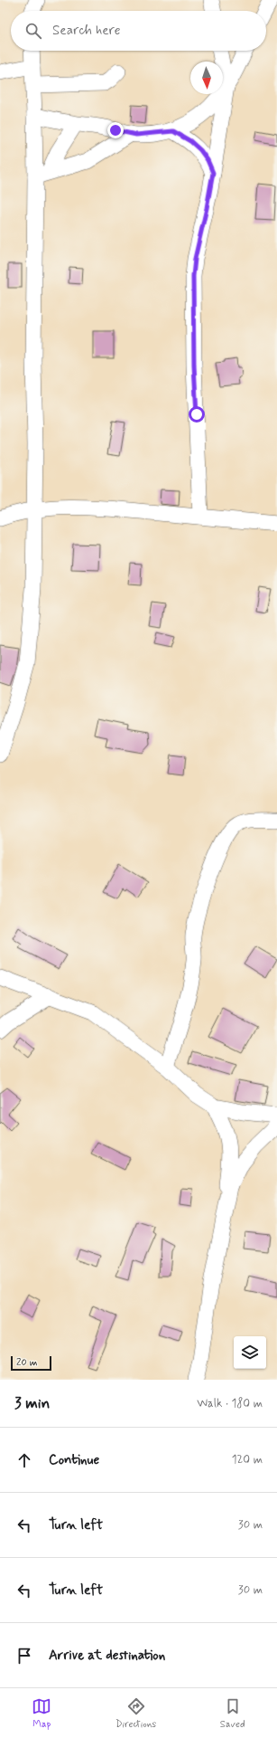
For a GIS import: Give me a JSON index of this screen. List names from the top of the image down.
{
  "scale_bar": "20 m",
  "north": "bottom",
  "page": {
    "search": "Search here",
    "scale": "20 m",
    "heading": ["3 min", "Walk · 180 m"],
    "list": [
      ["Continue", "120 m"],
      ["Turn left", "30 m"],
      ["Turn left", "30 m"],
      "Arrive at destination"
    ],
    "nav": ["Map", "Directions", "Saved"]
  }
}
